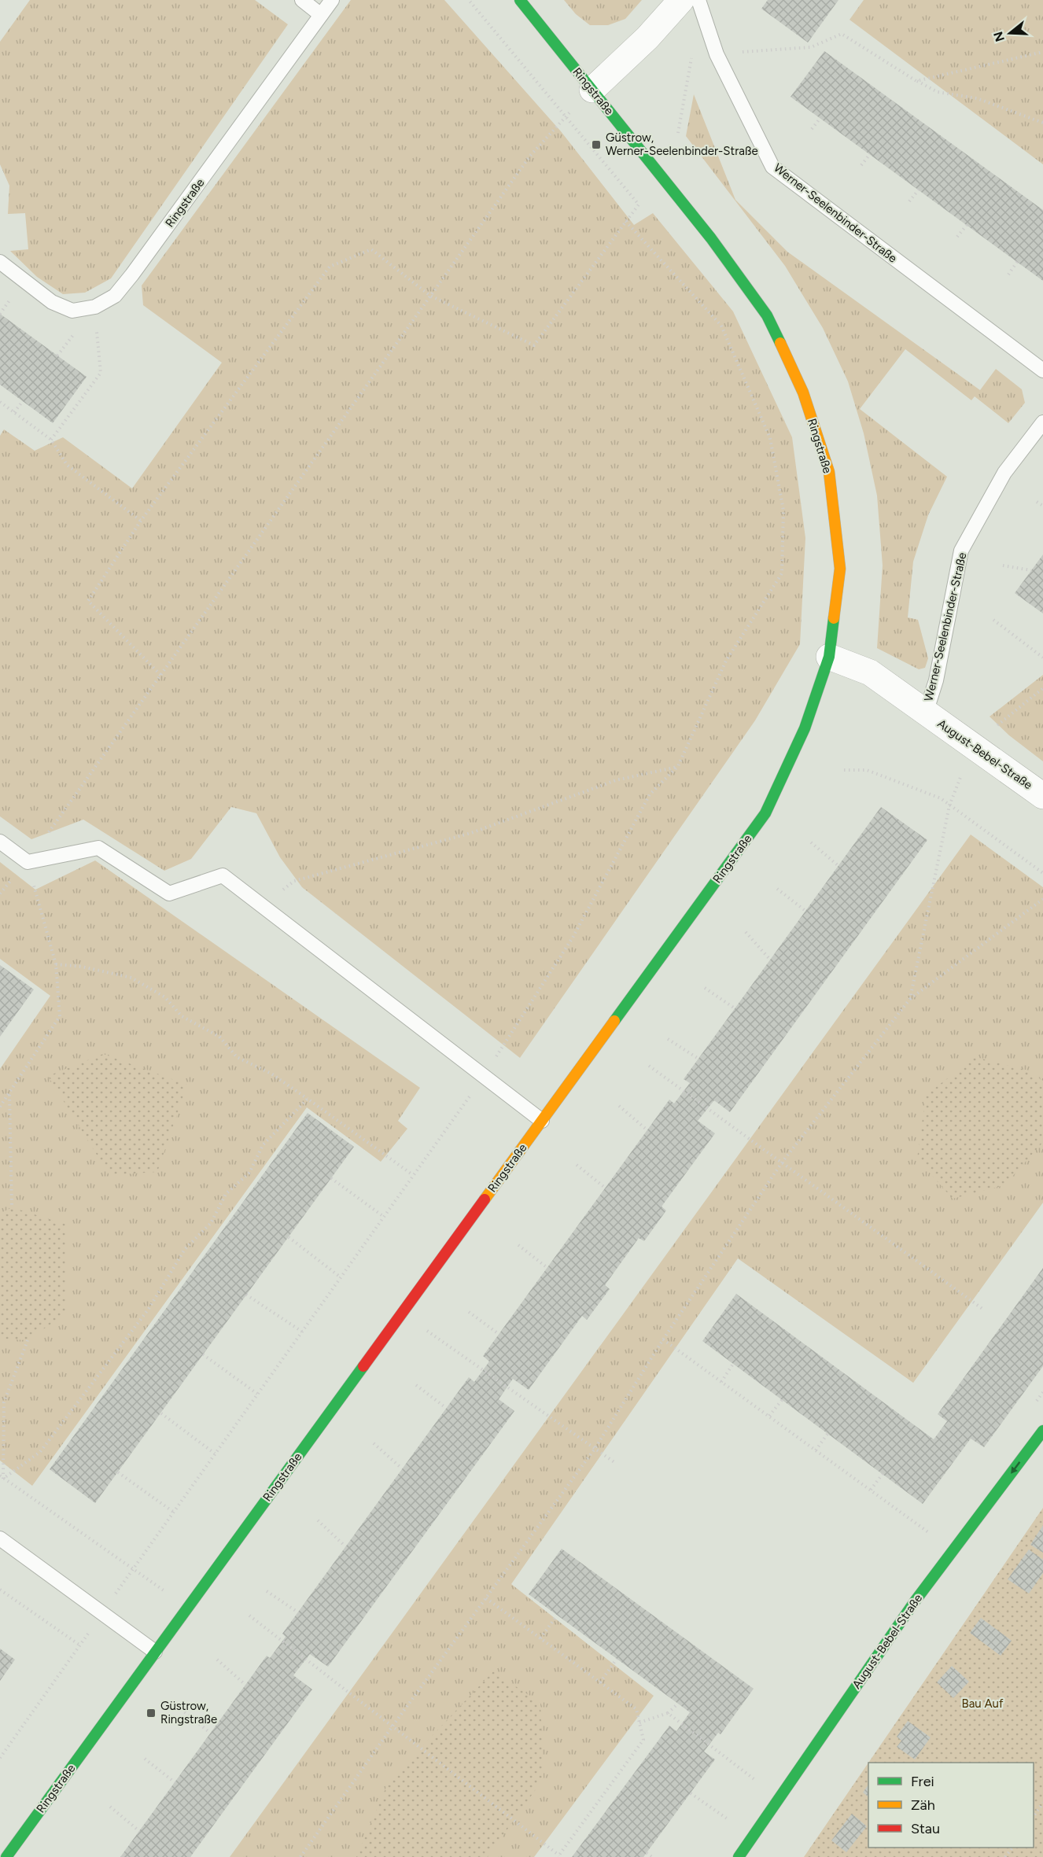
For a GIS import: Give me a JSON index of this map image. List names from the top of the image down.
{
  "streets": {
    "street": ["Ringstraße", "August-Bebel-Straße"],
    "lane": ["Werner-Seelenbinder-Straße"]
  },
  "crossings": [
    ["Ringstraße", "August-Bebel-Straße"],
    ["Werner-Seelenbinder-Straße", "August-Bebel-Straße"]
  ],
  "one_way": ["August-Bebel-Straße"],
  "parks": ["Bau Auf"],
  "places": {
    "transit": ["Güstrow, Werner-Seelenbinder-Straße", "Güstrow, Ringstraße"]
  },
  "legend": ["Frei", "Zäh", "Stau"],
  "north": "left"
}
